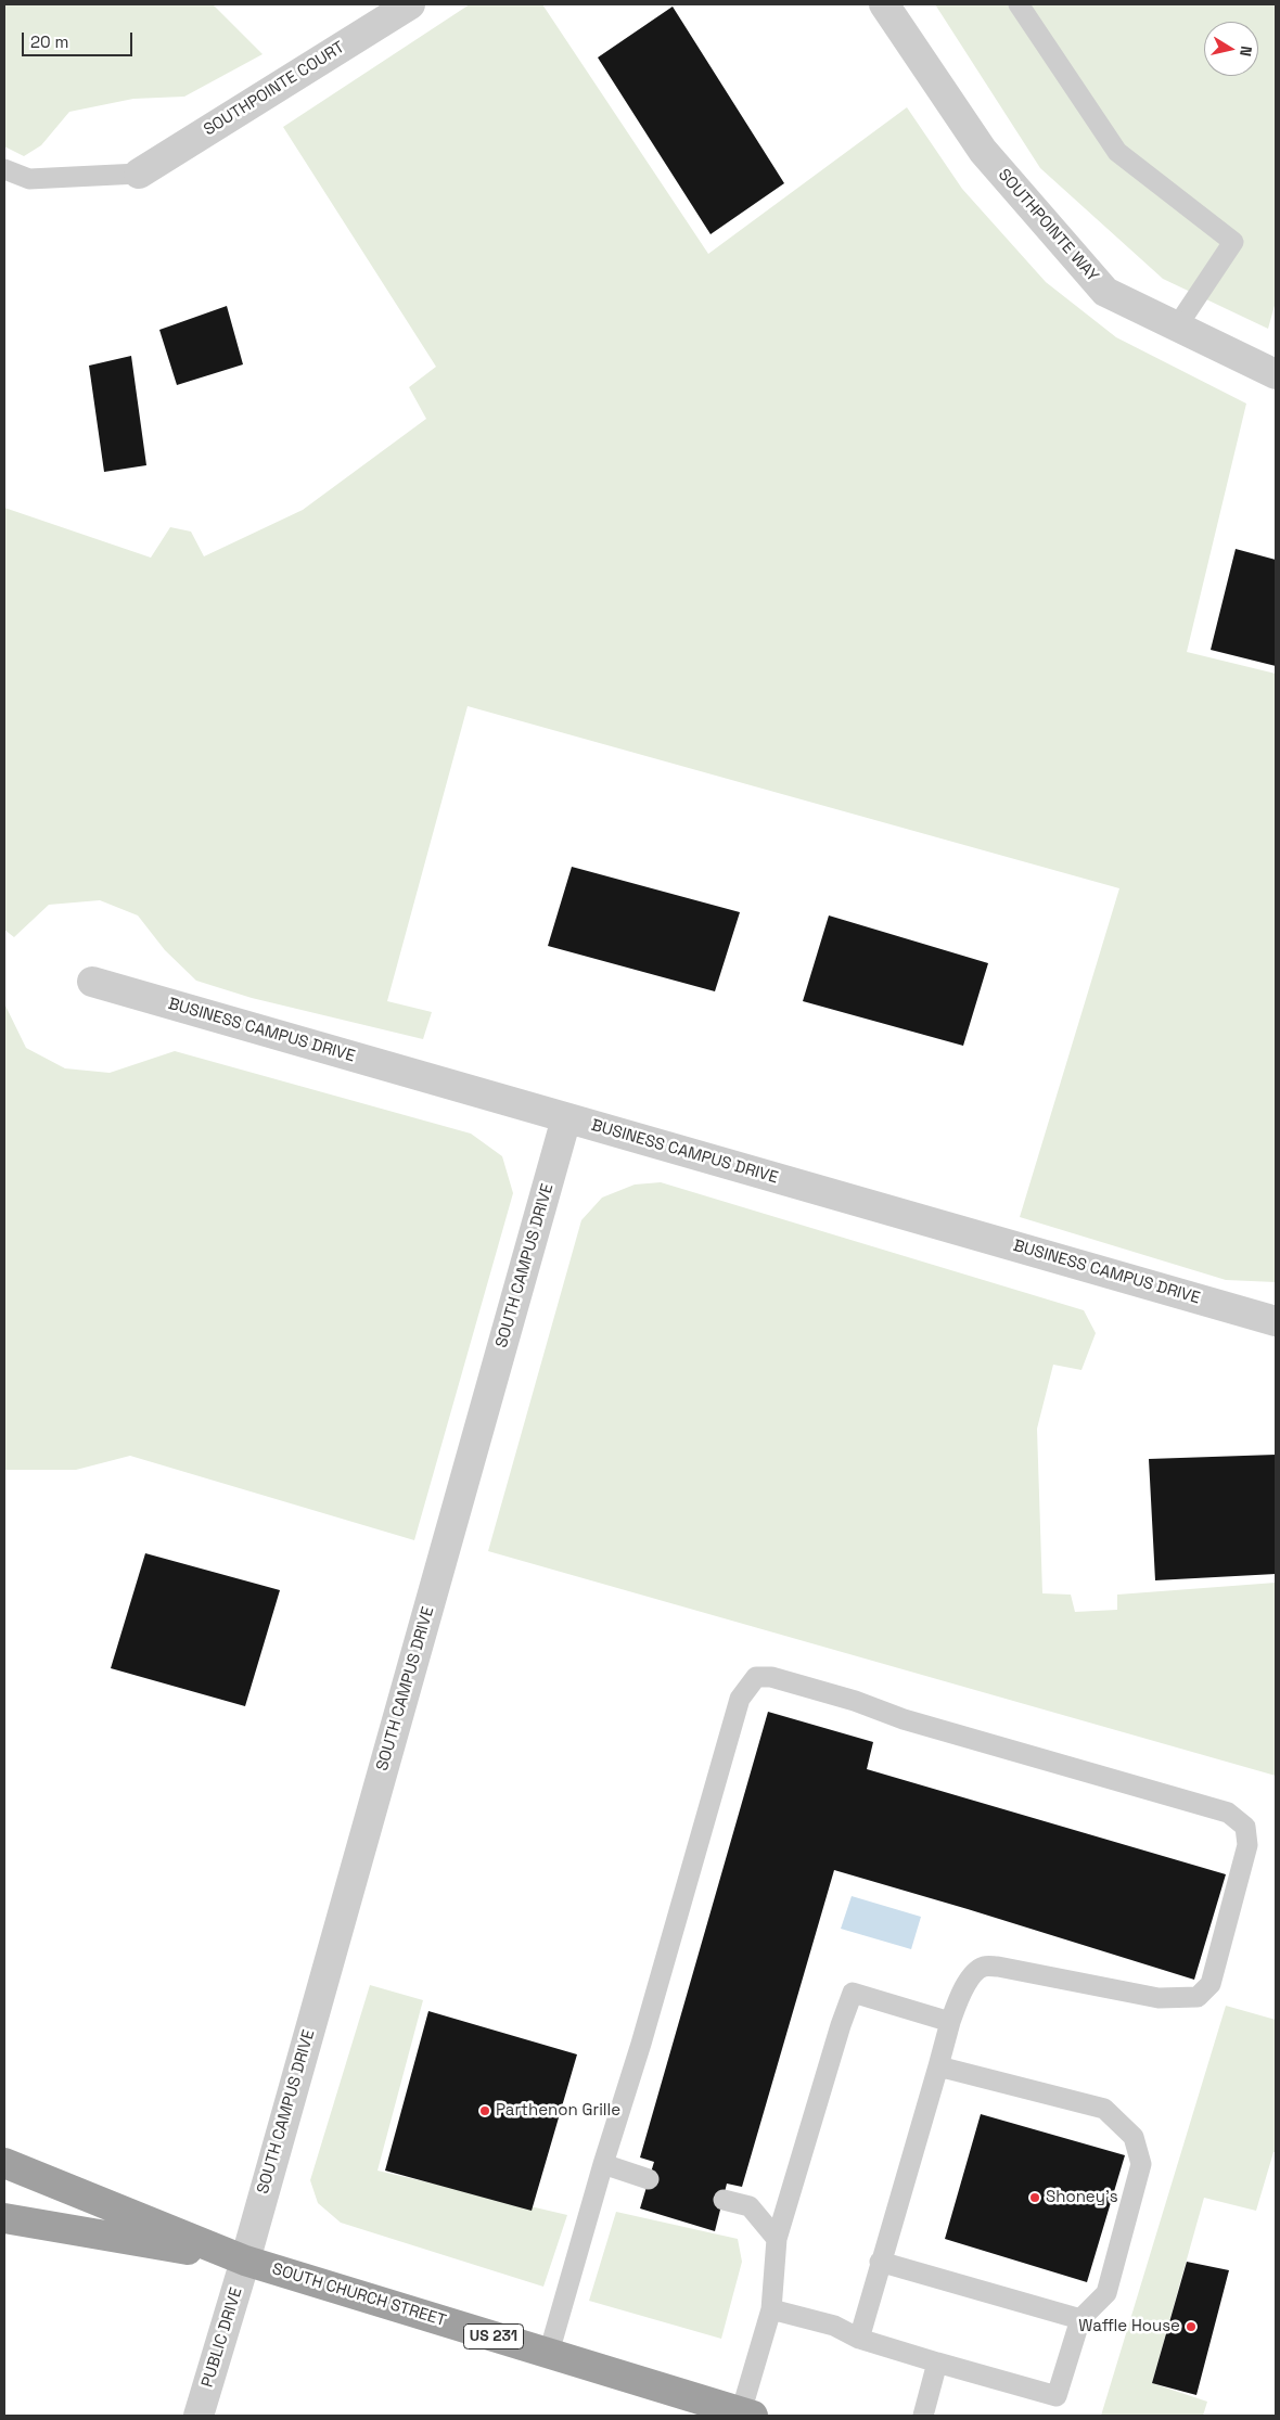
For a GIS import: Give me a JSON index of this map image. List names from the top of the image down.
{
  "streets": {
    "highway": ["SOUTH CHURCH STREET", "US 231"],
    "street": [
      "SOUTHPOINTE COURT",
      "SOUTHPOINTE WAY",
      "BUSINESS CAMPUS DRIVE",
      "SOUTH CAMPUS DRIVE",
      "PUBLIC DRIVE"
    ]
  },
  "crossings": [
    ["BUSINESS CAMPUS DRIVE", "SOUTH CAMPUS DRIVE"],
    ["SOUTH CAMPUS DRIVE", "SOUTH CHURCH STREET"],
    ["SOUTH CAMPUS DRIVE", "PUBLIC DRIVE"],
    ["SOUTH CHURCH STREET", "PUBLIC DRIVE"]
  ],
  "places": ["Parthenon Grille", "Shoney's", "Waffle House"],
  "scale_bar": "20 m",
  "north": "right"
}
